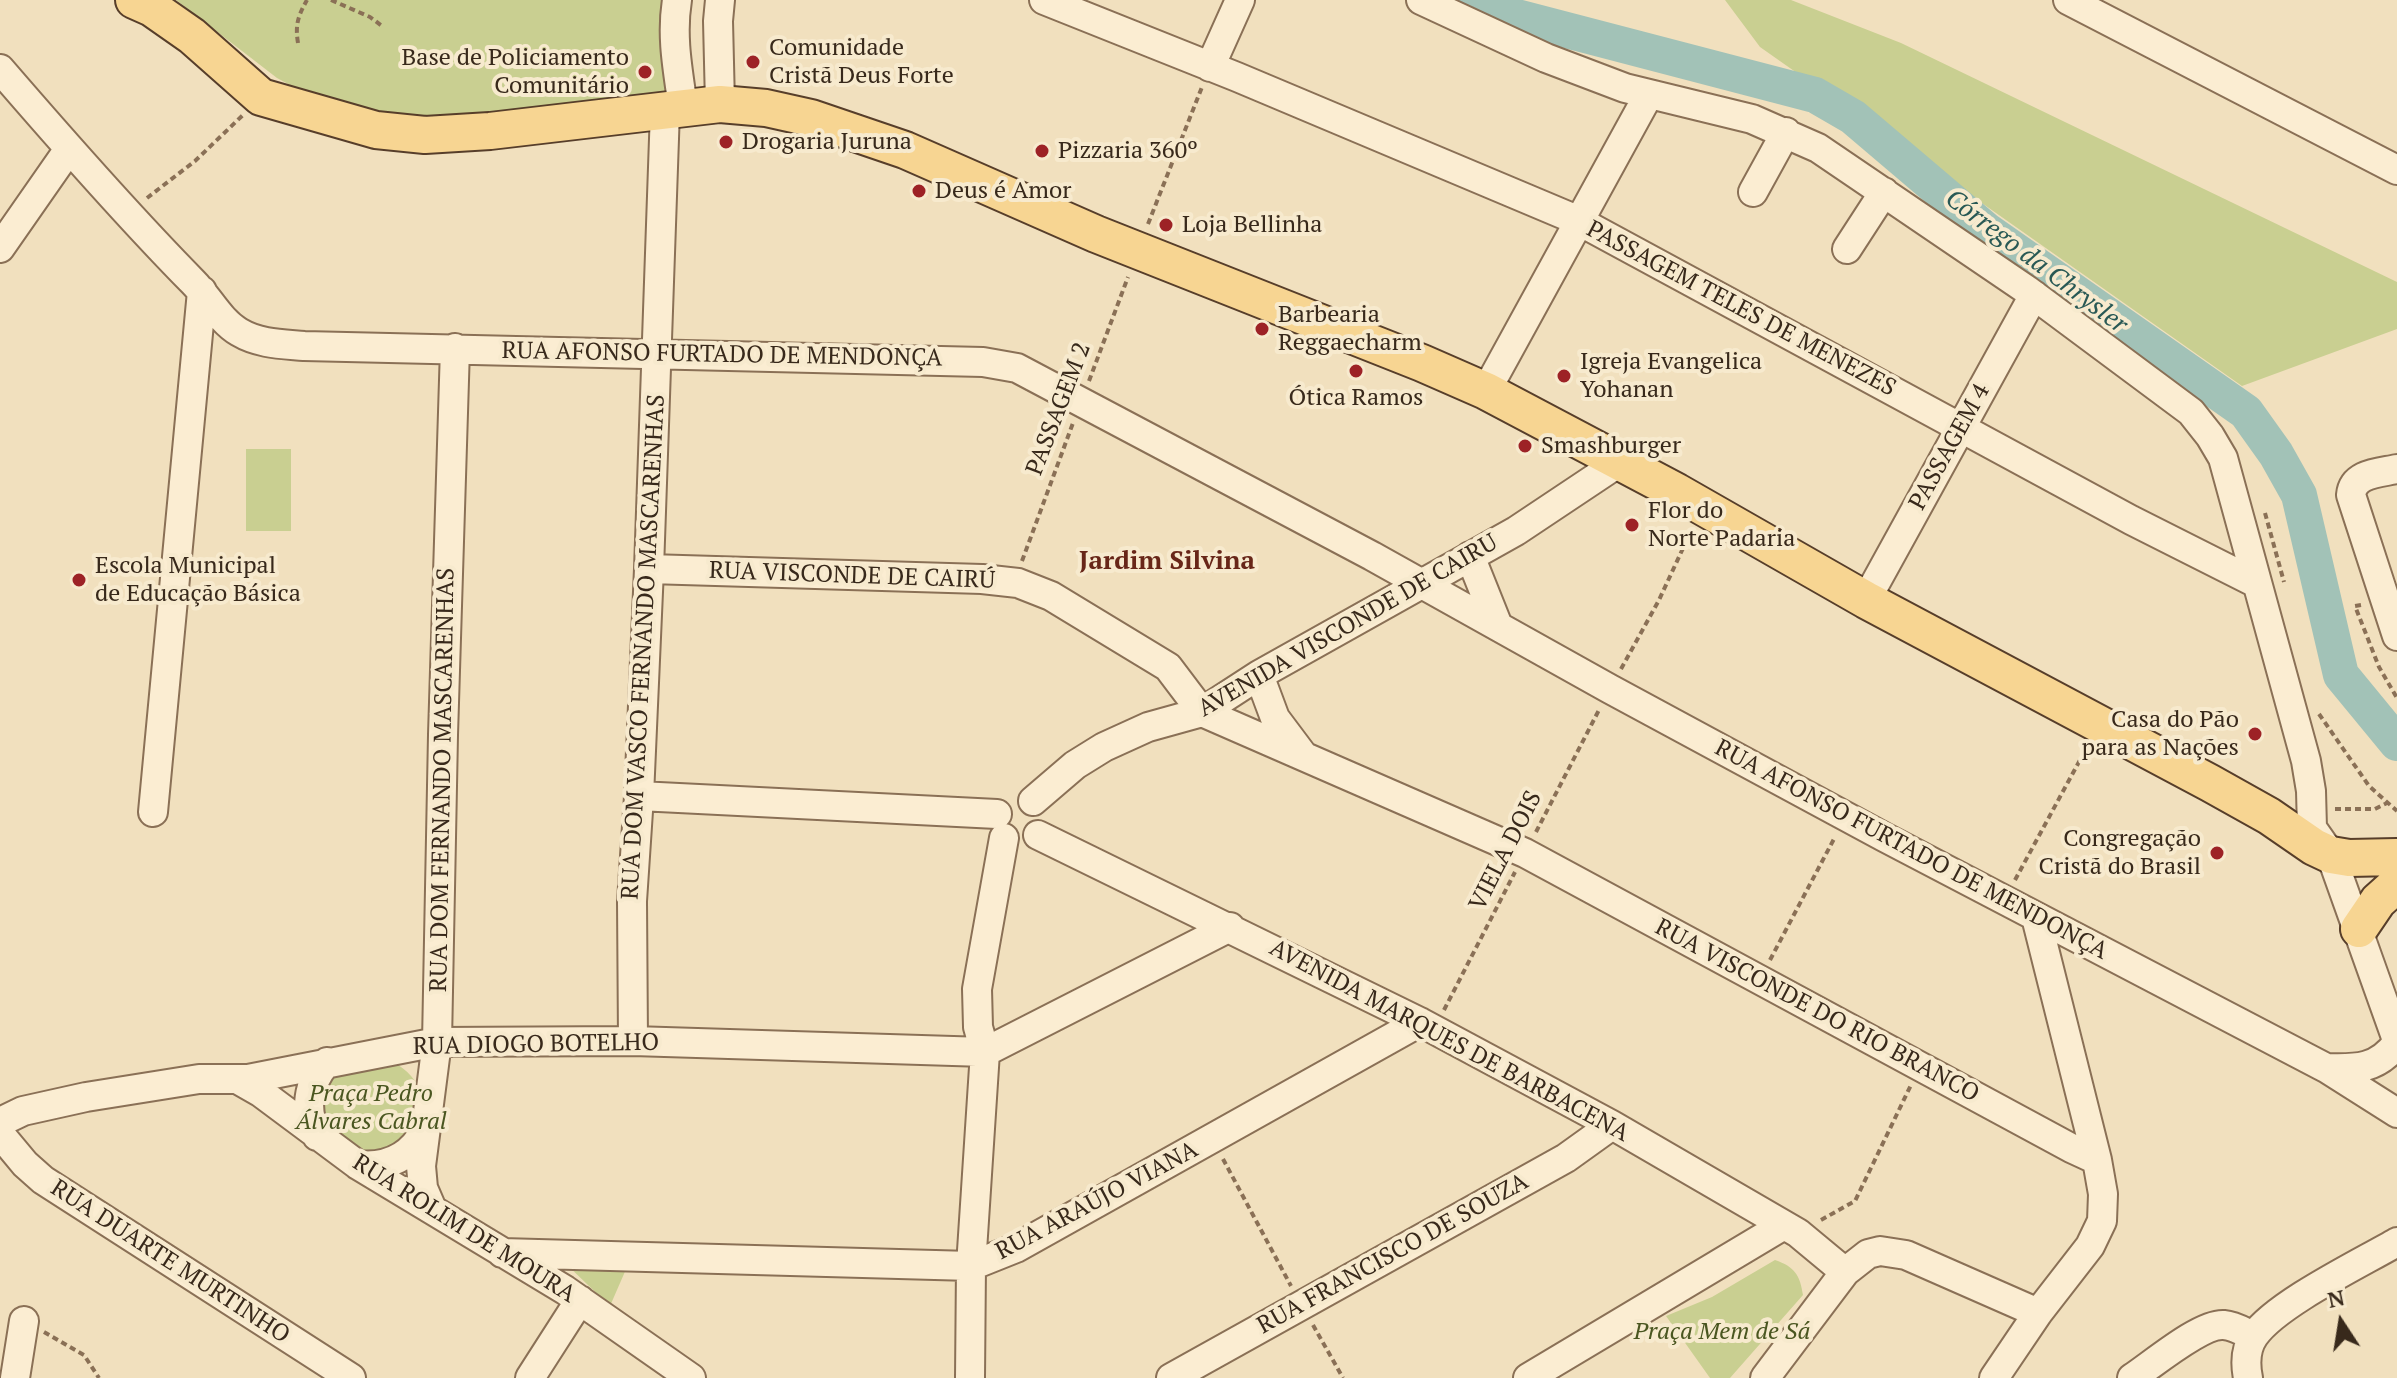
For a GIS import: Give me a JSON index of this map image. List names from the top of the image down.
{
  "streets": {
    "street": [
      "PASSAGEM TELES DE MENEZES",
      "RUA AFONSO FURTADO DE MENDONÇA",
      "PASSAGEM 4",
      "RUA VISCONDE DE CAIRÚ",
      "AVENIDA VISCONDE DE CAIRU",
      "RUA DOM VASCO FERNANDO MASCARENHAS",
      "RUA DOM FERNANDO MASCARENHAS",
      "RUA VISCONDE DO RIO BRANCO",
      "AVENIDA MARQUES DE BARBACENA",
      "RUA DIOGO BOTELHO",
      "RUA ARAÚJO VIANA",
      "RUA ROLIM DE MOURA",
      "RUA FRANCISCO DE SOUZA",
      "RUA DUARTE MURTINHO"
    ],
    "path": ["PASSAGEM 2", "VIELA DOIS"]
  },
  "crossings": [
    ["PASSAGEM TELES DE MENEZES", "PASSAGEM 2"],
    ["PASSAGEM TELES DE MENEZES", "PASSAGEM 4"],
    ["RUA AFONSO FURTADO DE MENDONÇA", "PASSAGEM 2"],
    ["RUA AFONSO FURTADO DE MENDONÇA", "AVENIDA VISCONDE DE CAIRU"],
    ["RUA AFONSO FURTADO DE MENDONÇA", "RUA DOM VASCO FERNANDO MASCARENHAS"],
    ["RUA AFONSO FURTADO DE MENDONÇA", "RUA DOM FERNANDO MASCARENHAS"],
    ["RUA AFONSO FURTADO DE MENDONÇA", "VIELA DOIS"],
    ["PASSAGEM 2", "RUA VISCONDE DE CAIRÚ"],
    ["RUA VISCONDE DE CAIRÚ", "AVENIDA VISCONDE DE CAIRU"],
    ["RUA VISCONDE DE CAIRÚ", "RUA DOM VASCO FERNANDO MASCARENHAS"],
    ["RUA VISCONDE DE CAIRÚ", "RUA VISCONDE DO RIO BRANCO"],
    ["AVENIDA VISCONDE DE CAIRU", "RUA VISCONDE DO RIO BRANCO"],
    ["AVENIDA VISCONDE DE CAIRU", "AVENIDA MARQUES DE BARBACENA"],
    ["RUA DOM VASCO FERNANDO MASCARENHAS", "RUA DIOGO BOTELHO"],
    ["RUA DOM FERNANDO MASCARENHAS", "RUA DIOGO BOTELHO"],
    ["RUA DOM FERNANDO MASCARENHAS", "RUA ROLIM DE MOURA"],
    ["VIELA DOIS", "RUA VISCONDE DO RIO BRANCO"],
    ["VIELA DOIS", "AVENIDA MARQUES DE BARBACENA"],
    ["VIELA DOIS", "RUA ARAÚJO VIANA"],
    ["AVENIDA MARQUES DE BARBACENA", "RUA ARAÚJO VIANA"],
    ["AVENIDA MARQUES DE BARBACENA", "RUA FRANCISCO DE SOUZA"],
    ["RUA DIOGO BOTELHO", "RUA ROLIM DE MOURA"],
    ["RUA ARAÚJO VIANA", "RUA ROLIM DE MOURA"]
  ],
  "districts": ["Jardim Silvina"],
  "water": ["Córrego da Chrysler"],
  "parks": ["Praça Pedro Álvares Cabral", "Praça Mem de Sá"],
  "places": [
    "Comunidade Cristã Deus Forte",
    "Base de Policiamento Comunitário",
    "Drogaria Juruna",
    "Pizzaria 360º",
    "Deus é Amor",
    "Loja Bellinha",
    "Barbearia Reggaecharm",
    "Ótica Ramos",
    "Igreja Evangelica Yohanan",
    "Smashburger",
    "Flor do Norte Padaria",
    "Escola Municipal de Educação Básica",
    "Casa do Pão para as Nações",
    "Congregação Cristã do Brasil"
  ],
  "north": "top"
}
